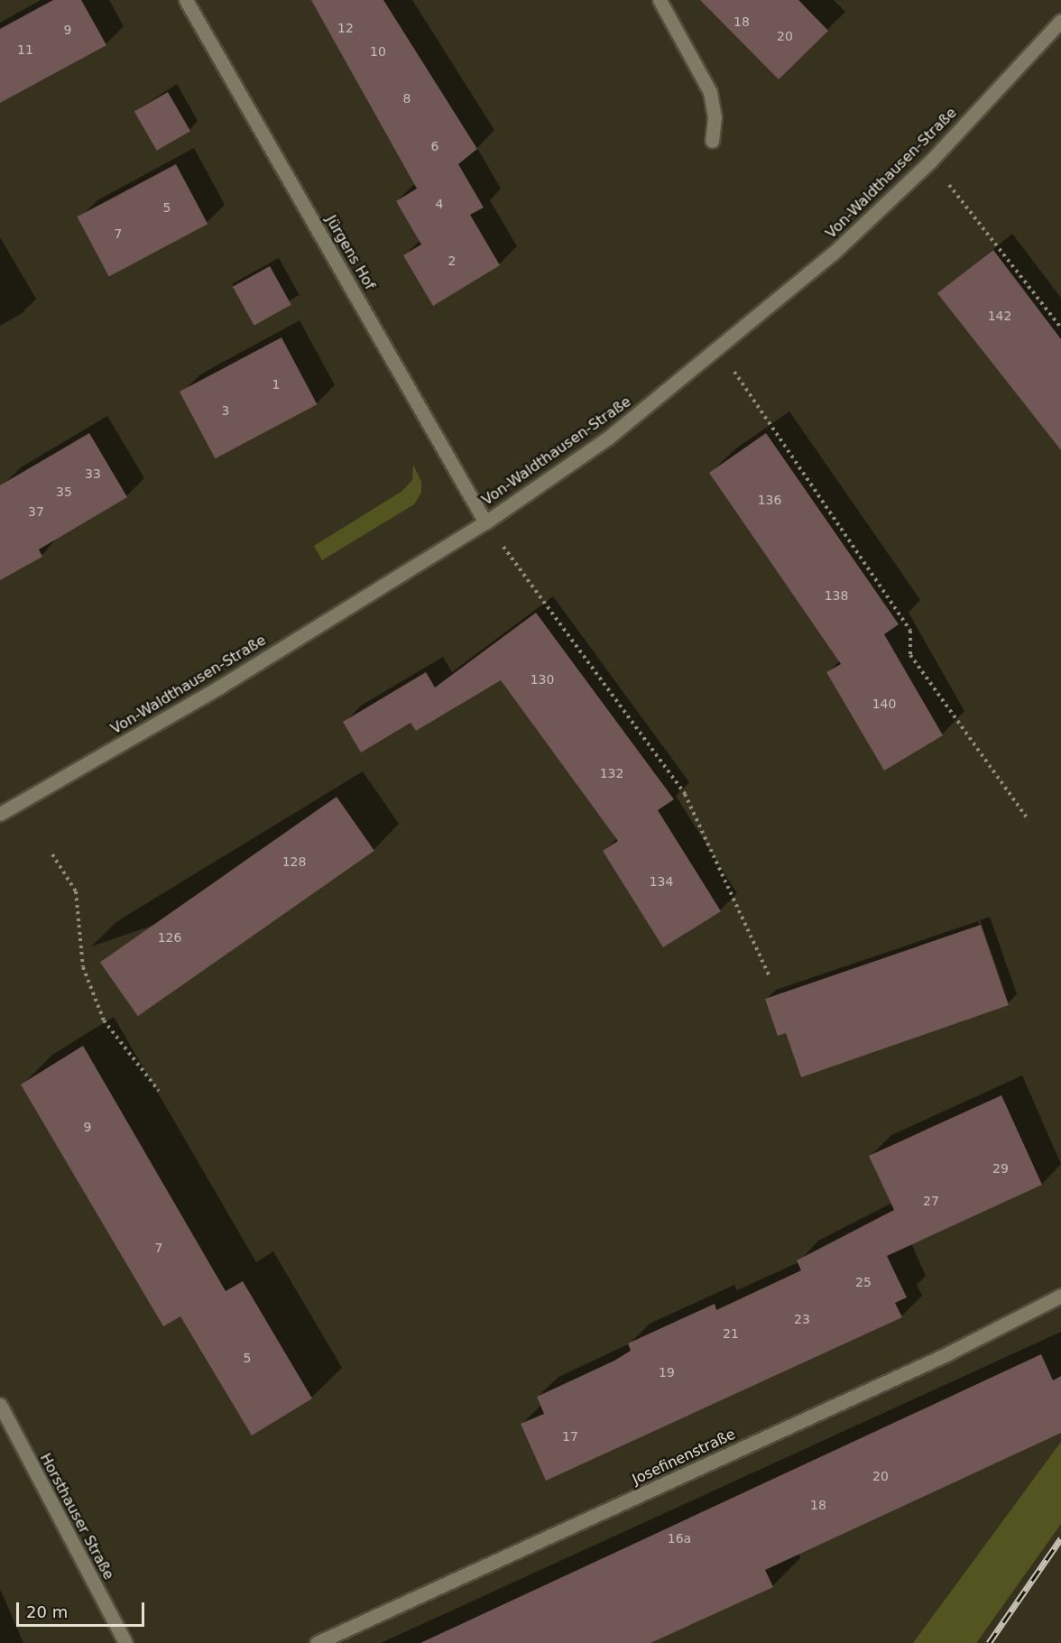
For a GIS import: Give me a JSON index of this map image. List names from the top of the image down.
{
  "streets": {
    "street": [
      "Von-Waldthausen-Straße",
      "Jürgens Hof",
      "Josefinenstraße",
      "Horsthauser Straße"
    ]
  },
  "crossings": [
    ["Von-Waldthausen-Straße", "Jürgens Hof"]
  ],
  "house_numbers": [
    "18",
    "12",
    "9",
    "20",
    "11",
    "10",
    "8",
    "6",
    "4",
    "5",
    "7",
    "2",
    "142",
    "1",
    "3",
    "33",
    "35",
    "136",
    "37",
    "138",
    "130",
    "140",
    "132",
    "128",
    "134",
    "126",
    "9",
    "29",
    "27",
    "7",
    "25",
    "23",
    "21",
    "5",
    "19",
    "17",
    "20",
    "18",
    "16a"
  ],
  "scale_bar": "20 m"
}
